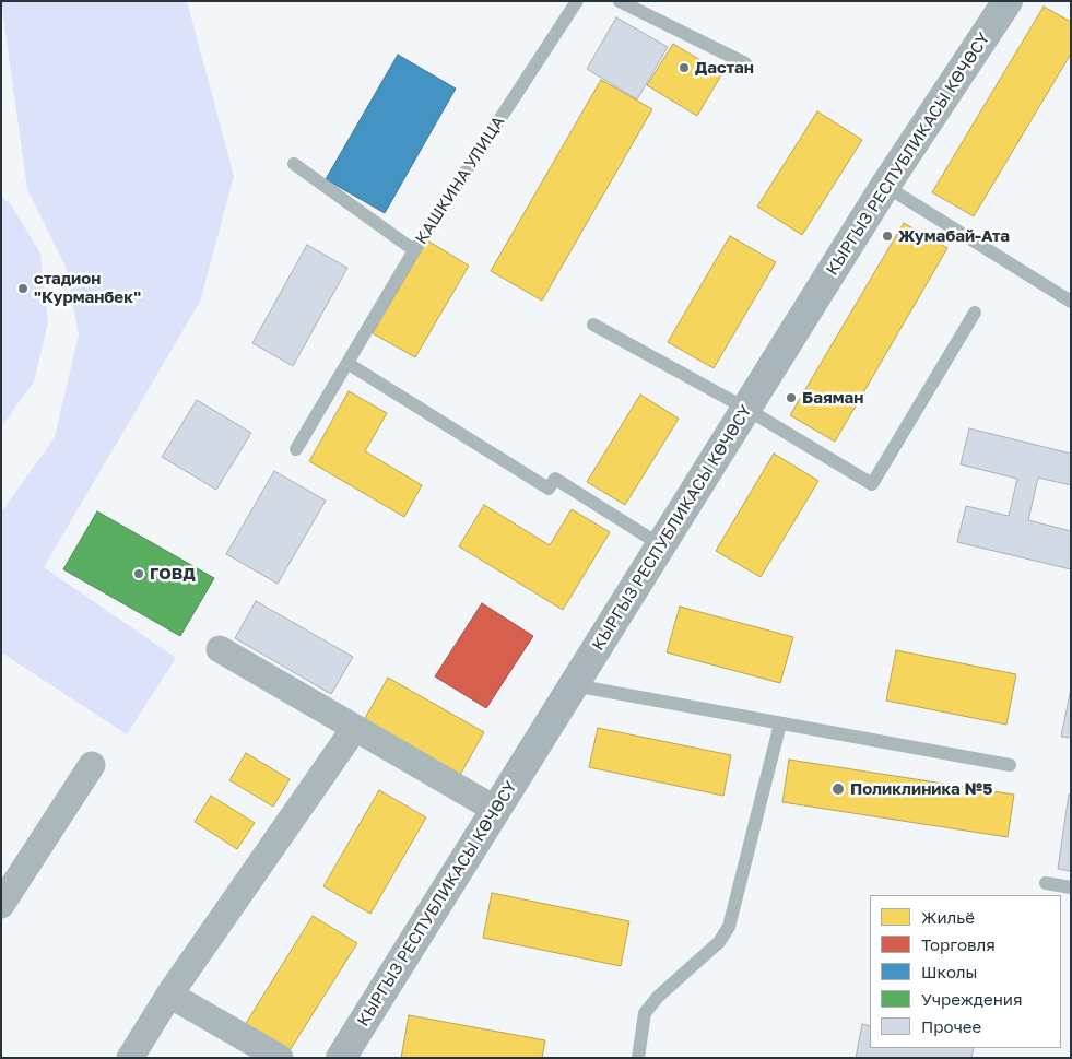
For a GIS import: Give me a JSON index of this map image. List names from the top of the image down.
{
  "streets": {
    "main road": ["КЫРГЫЗ РЕСПУБЛИКАСЫ КӨЧӨСҮ"],
    "lane": ["КАШКИНА УЛИЦА"]
  },
  "places": [
    "Дастан",
    "Жумабай-Ата",
    "стадион \"Курманбек\"",
    "Баяман",
    "ГОВД",
    "Поликлиника №5"
  ],
  "legend": [
    "Жильё",
    "Торговля",
    "Школы",
    "Учреждения",
    "Прочее"
  ]
}
